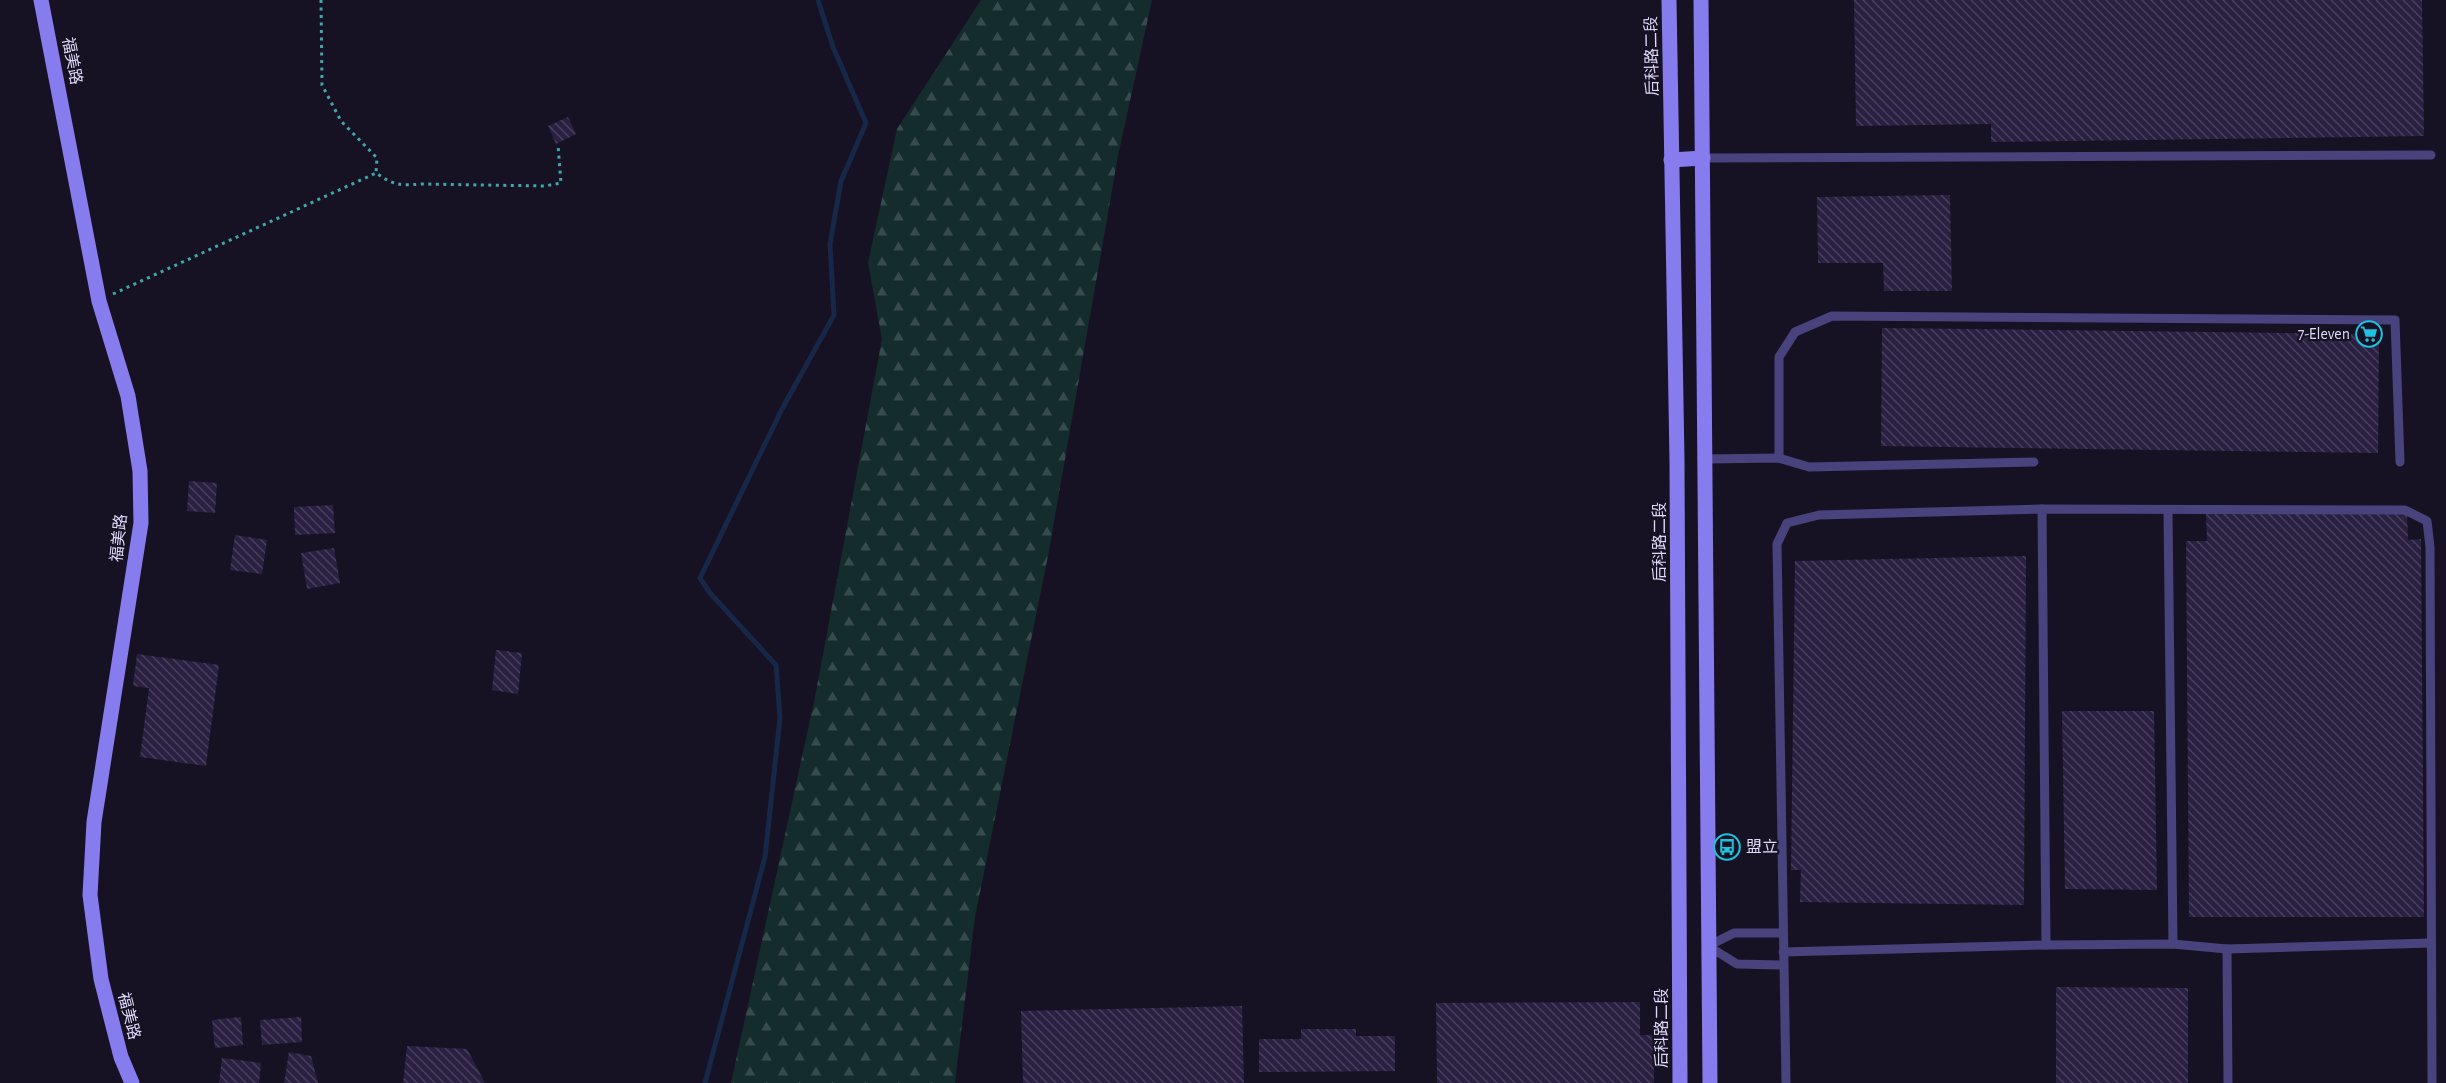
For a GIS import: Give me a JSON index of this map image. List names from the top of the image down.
{
  "streets": {
    "street": ["后科路二段", "福美路"]
  },
  "places": {
    "supermarket": ["7-Eleven"],
    "bus stop": ["盟立"]
  }
}
